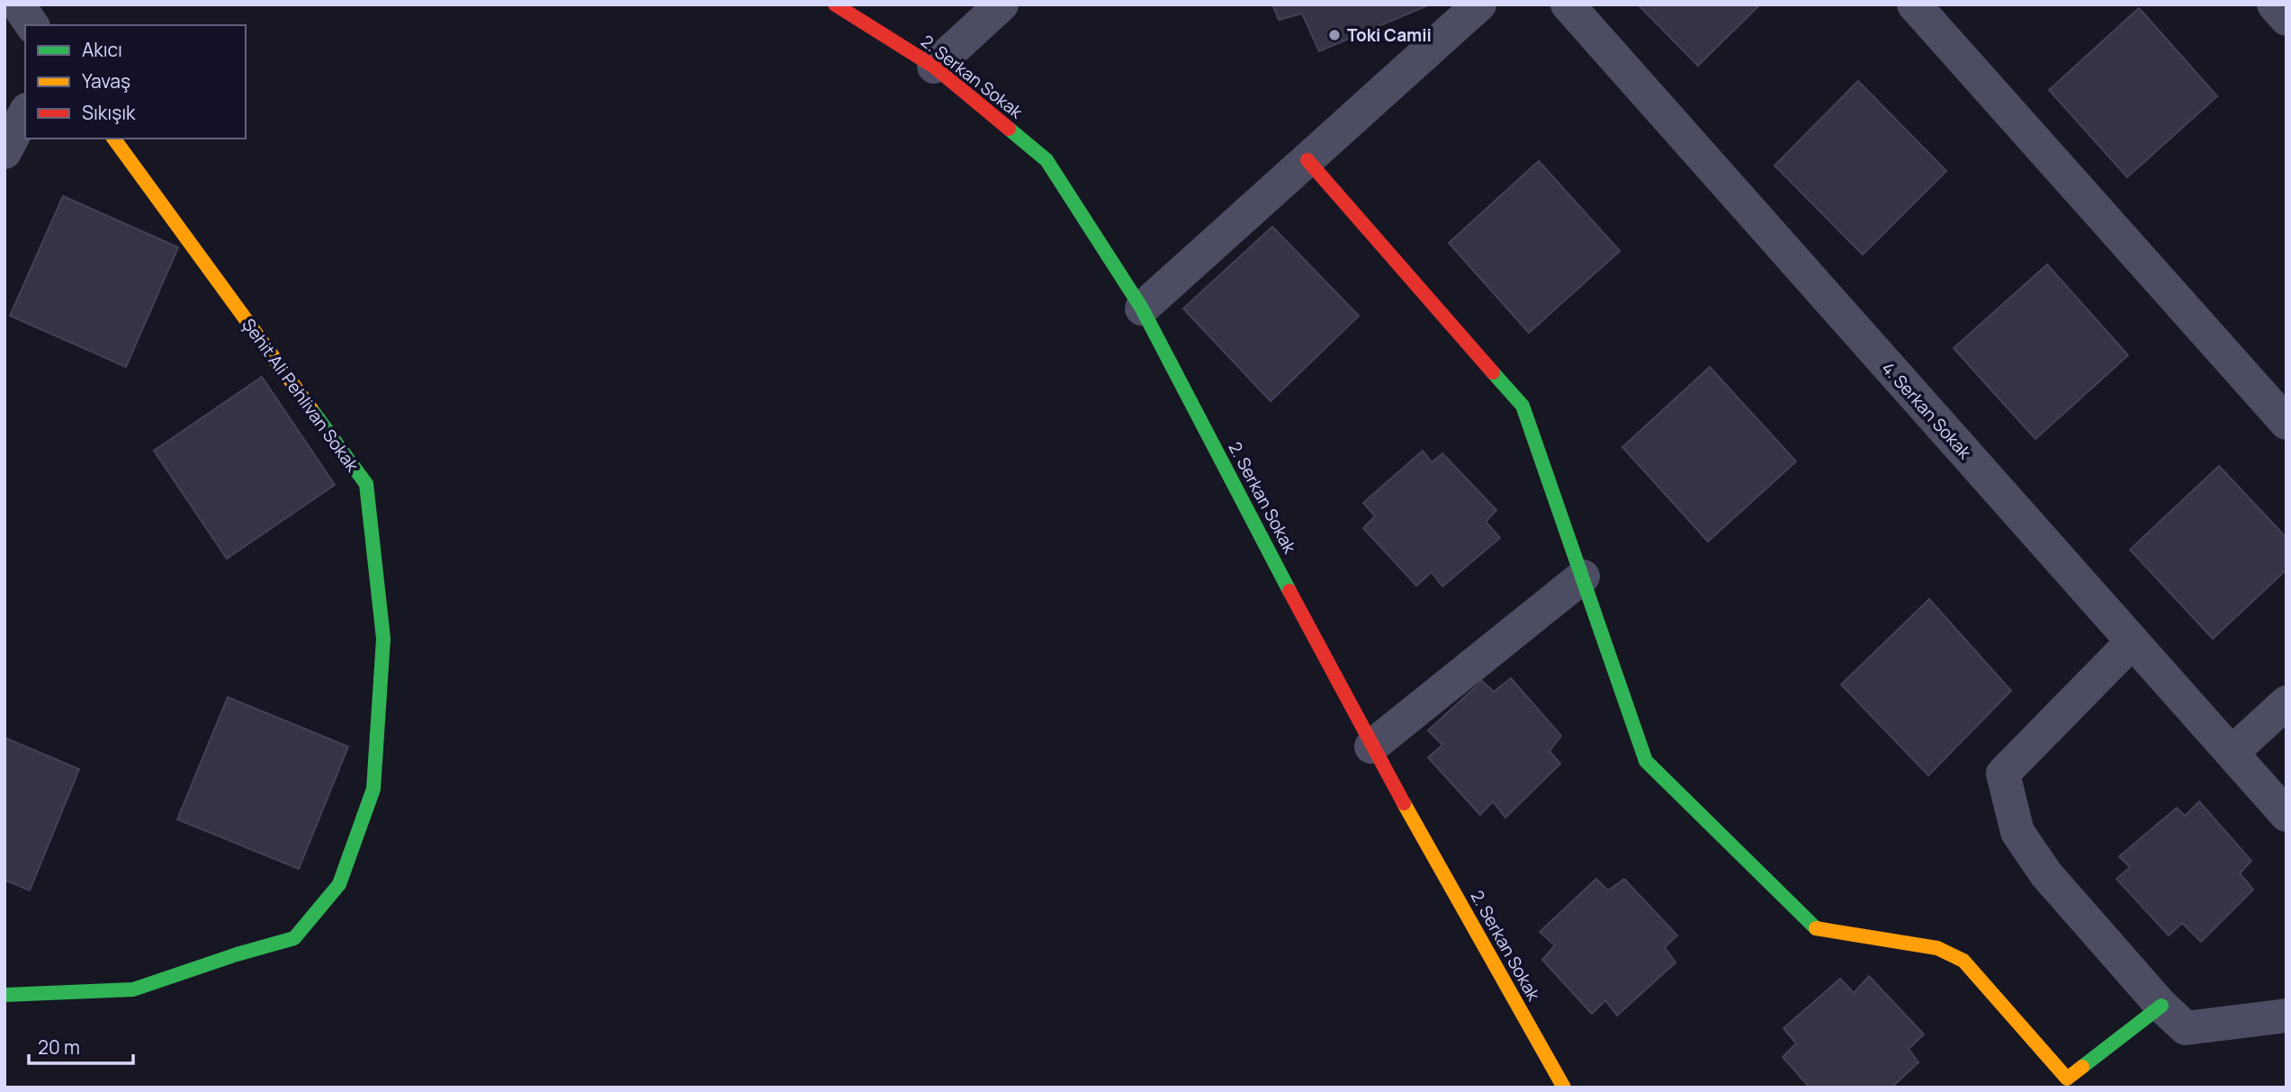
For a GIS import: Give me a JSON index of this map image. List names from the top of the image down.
{
  "streets": {
    "street": ["2. Serkan Sokak", "Şehit Ali Pehlivan Sokak", "4. Serkan Sokak"]
  },
  "places": ["Toki Camii"],
  "legend": ["Akıcı", "Yavaş", "Sıkışık"],
  "scale_bar": "20 m"
}
